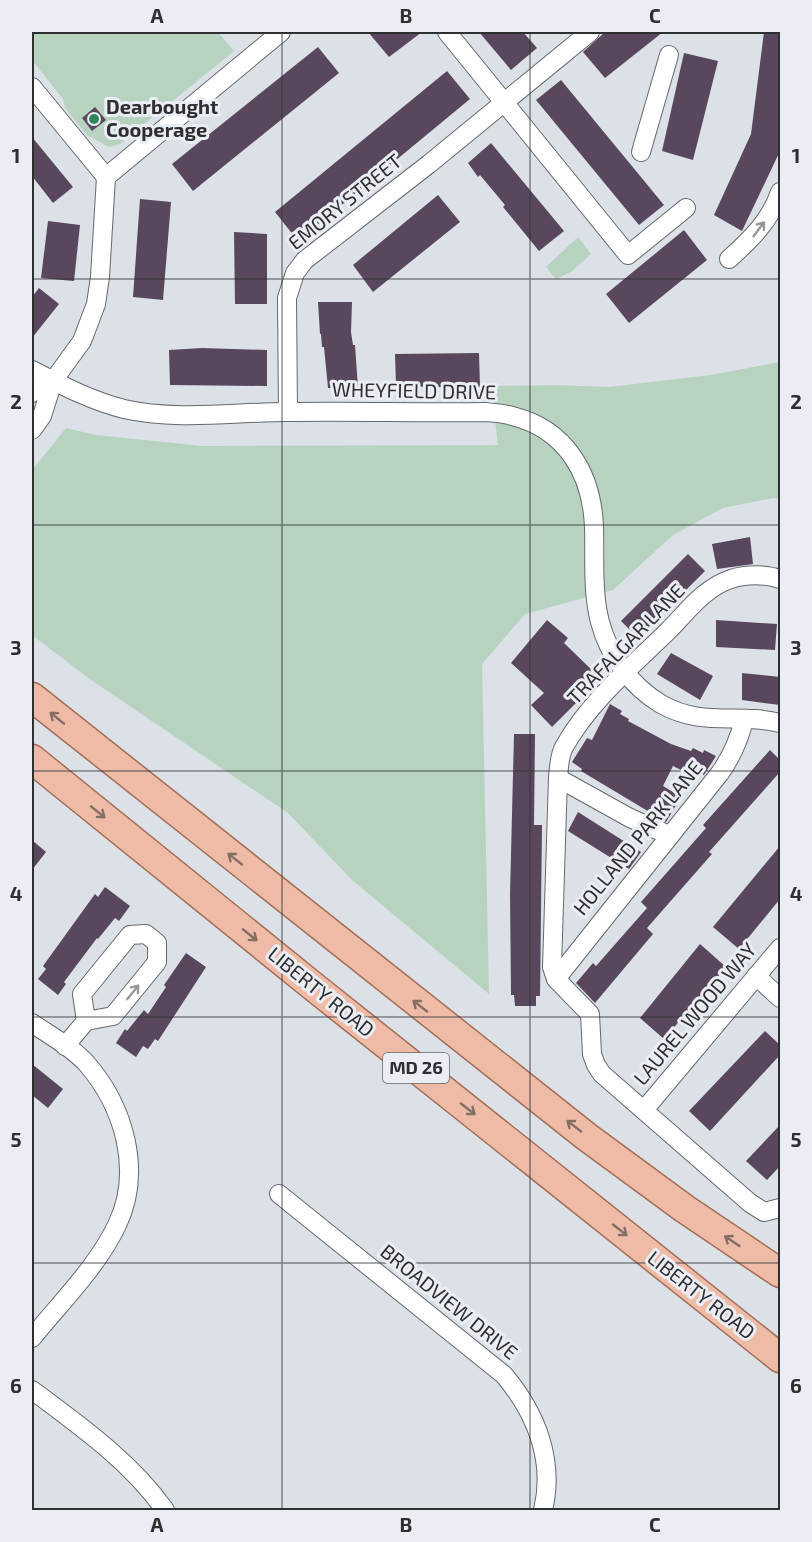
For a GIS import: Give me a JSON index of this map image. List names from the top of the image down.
{
  "streets": {
    "main road": ["LIBERTY ROAD", "MD 26"],
    "street": [
      "EMORY STREET",
      "WHEYFIELD DRIVE",
      "TRAFALGAR LANE",
      "HOLLAND PARK LANE",
      "LAUREL WOOD WAY",
      "BROADVIEW DRIVE"
    ]
  },
  "crossings": [
    ["EMORY STREET", "WHEYFIELD DRIVE"],
    ["WHEYFIELD DRIVE", "TRAFALGAR LANE"],
    ["WHEYFIELD DRIVE", "HOLLAND PARK LANE"],
    ["TRAFALGAR LANE", "HOLLAND PARK LANE"]
  ],
  "places": ["Dearbought Cooperage"],
  "grid": {
    "columns": ["A", "B", "C"],
    "rows": [
      "1",
      "2",
      "3",
      "4",
      "5",
      "6"
    ]
  }
}
